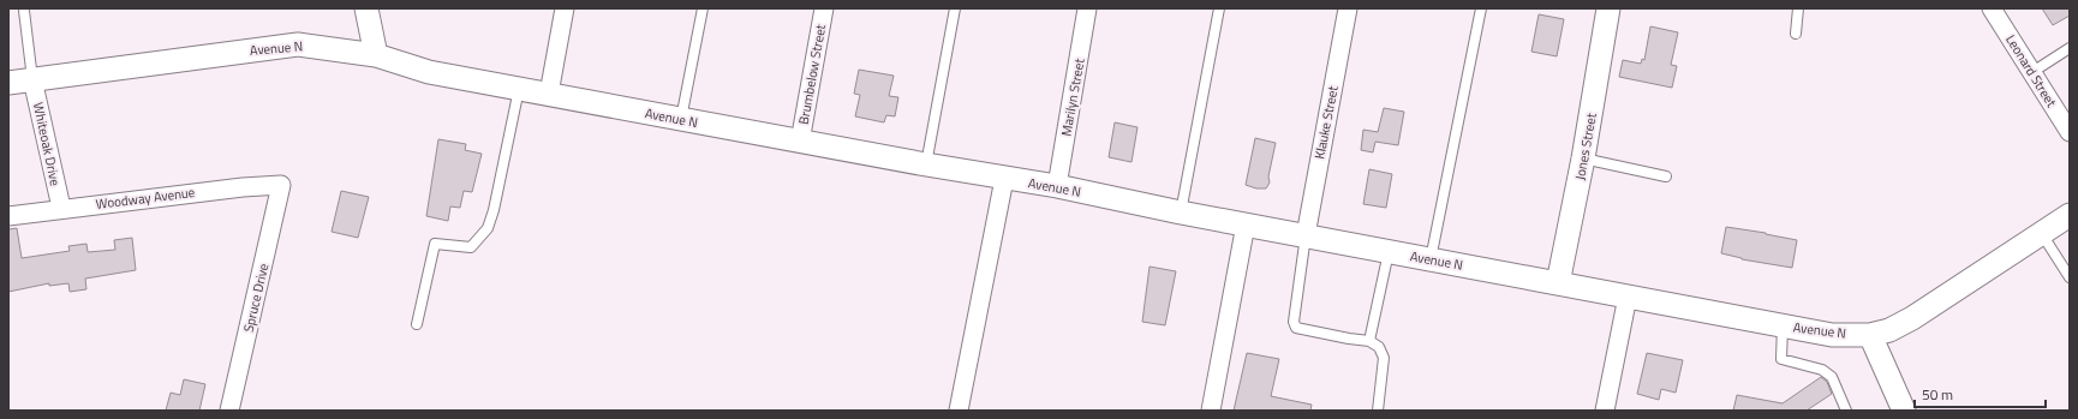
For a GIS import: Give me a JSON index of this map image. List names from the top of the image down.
{
  "streets": {
    "street": [
      "Avenue N",
      "Leonard Street",
      "Brumbelow Street",
      "Marilyn Street",
      "Klauke Street",
      "Whiteoak Drive",
      "Jones Street",
      "Woodway Avenue",
      "Spruce Drive"
    ]
  },
  "crossings": [
    ["Avenue N", "Brumbelow Street"],
    ["Avenue N", "Marilyn Street"],
    ["Avenue N", "Klauke Street"],
    ["Avenue N", "Whiteoak Drive"],
    ["Avenue N", "Jones Street"],
    ["Whiteoak Drive", "Woodway Avenue"],
    ["Woodway Avenue", "Spruce Drive"]
  ],
  "scale_bar": "50 m"
}
